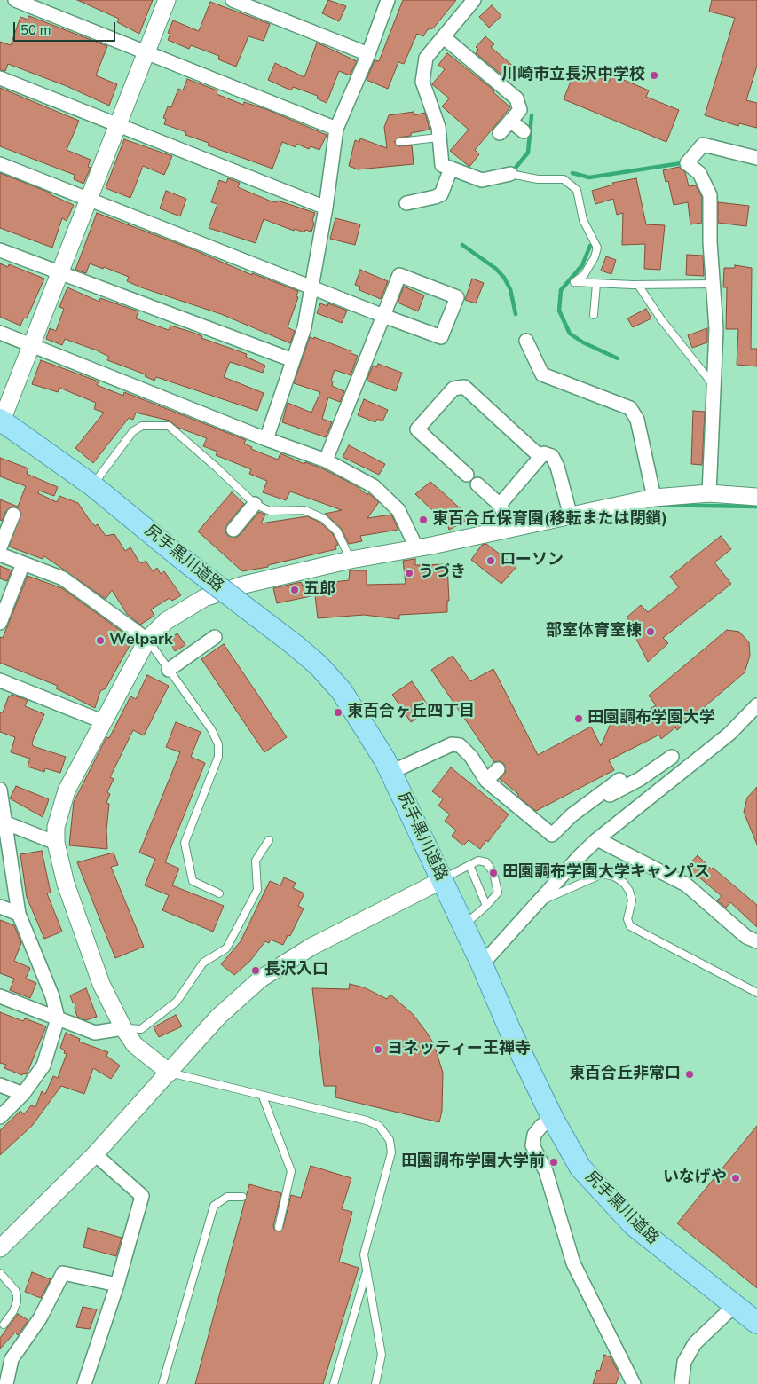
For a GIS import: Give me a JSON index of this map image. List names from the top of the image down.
{
  "streets": {
    "main road": ["尻手黒川道路"]
  },
  "places": [
    "川崎市立長沢中学校",
    "東百合丘保育園(移転または閉鎖)",
    "ローソン",
    "うづき",
    "五郎",
    "部室体育室棟",
    "Welpark",
    "東百合ヶ丘四丁目",
    "田園調布学園大学",
    "田園調布学園大学キャンパス",
    "長沢入口",
    "ヨネッティー王禅寺",
    "東百合丘非常口",
    "田園調布学園大学前",
    "いなげや"
  ],
  "scale_bar": "50 m"
}
